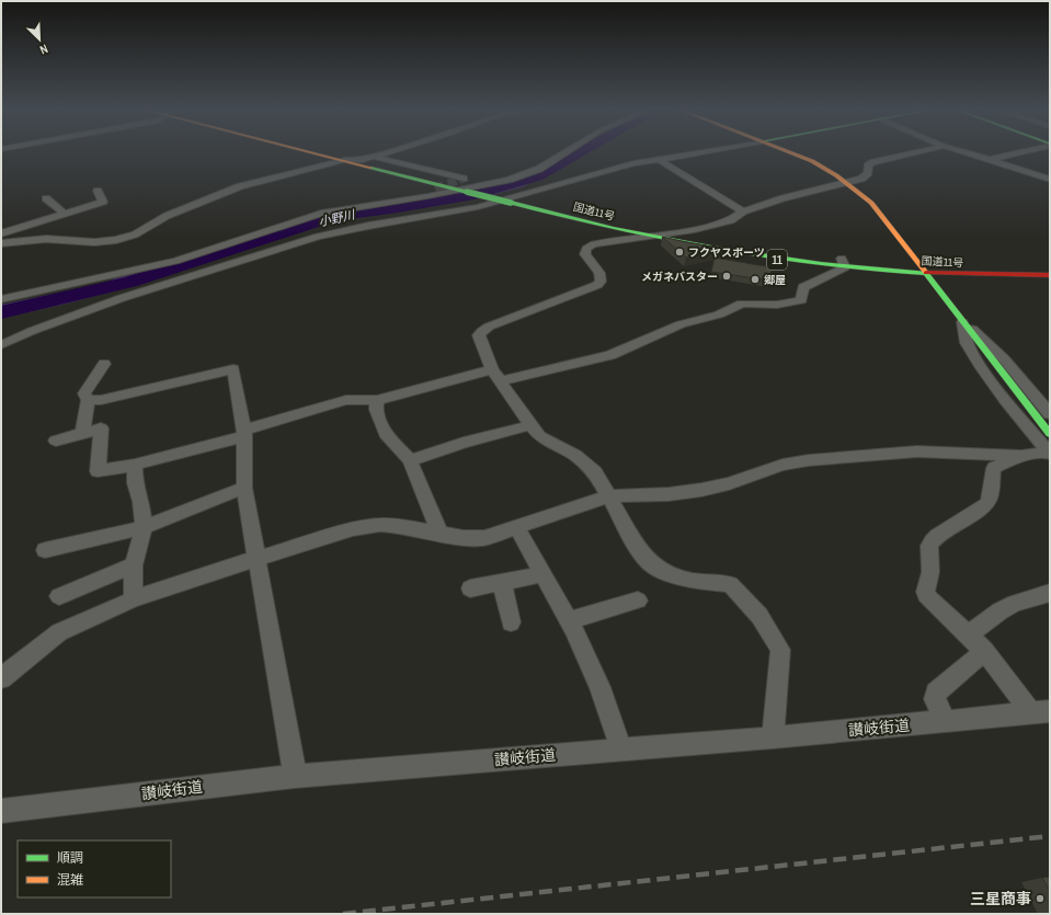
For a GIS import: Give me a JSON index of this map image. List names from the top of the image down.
{
  "streets": {
    "main road": ["国道11号", "11"],
    "street": ["讃岐街道"]
  },
  "water": ["小野川"],
  "places": [
    "フクヤスポーツ",
    "メガネバスター",
    "郷屋",
    "三星商事"
  ],
  "legend": ["順調", "混雑"],
  "north": "bottom right"
}
